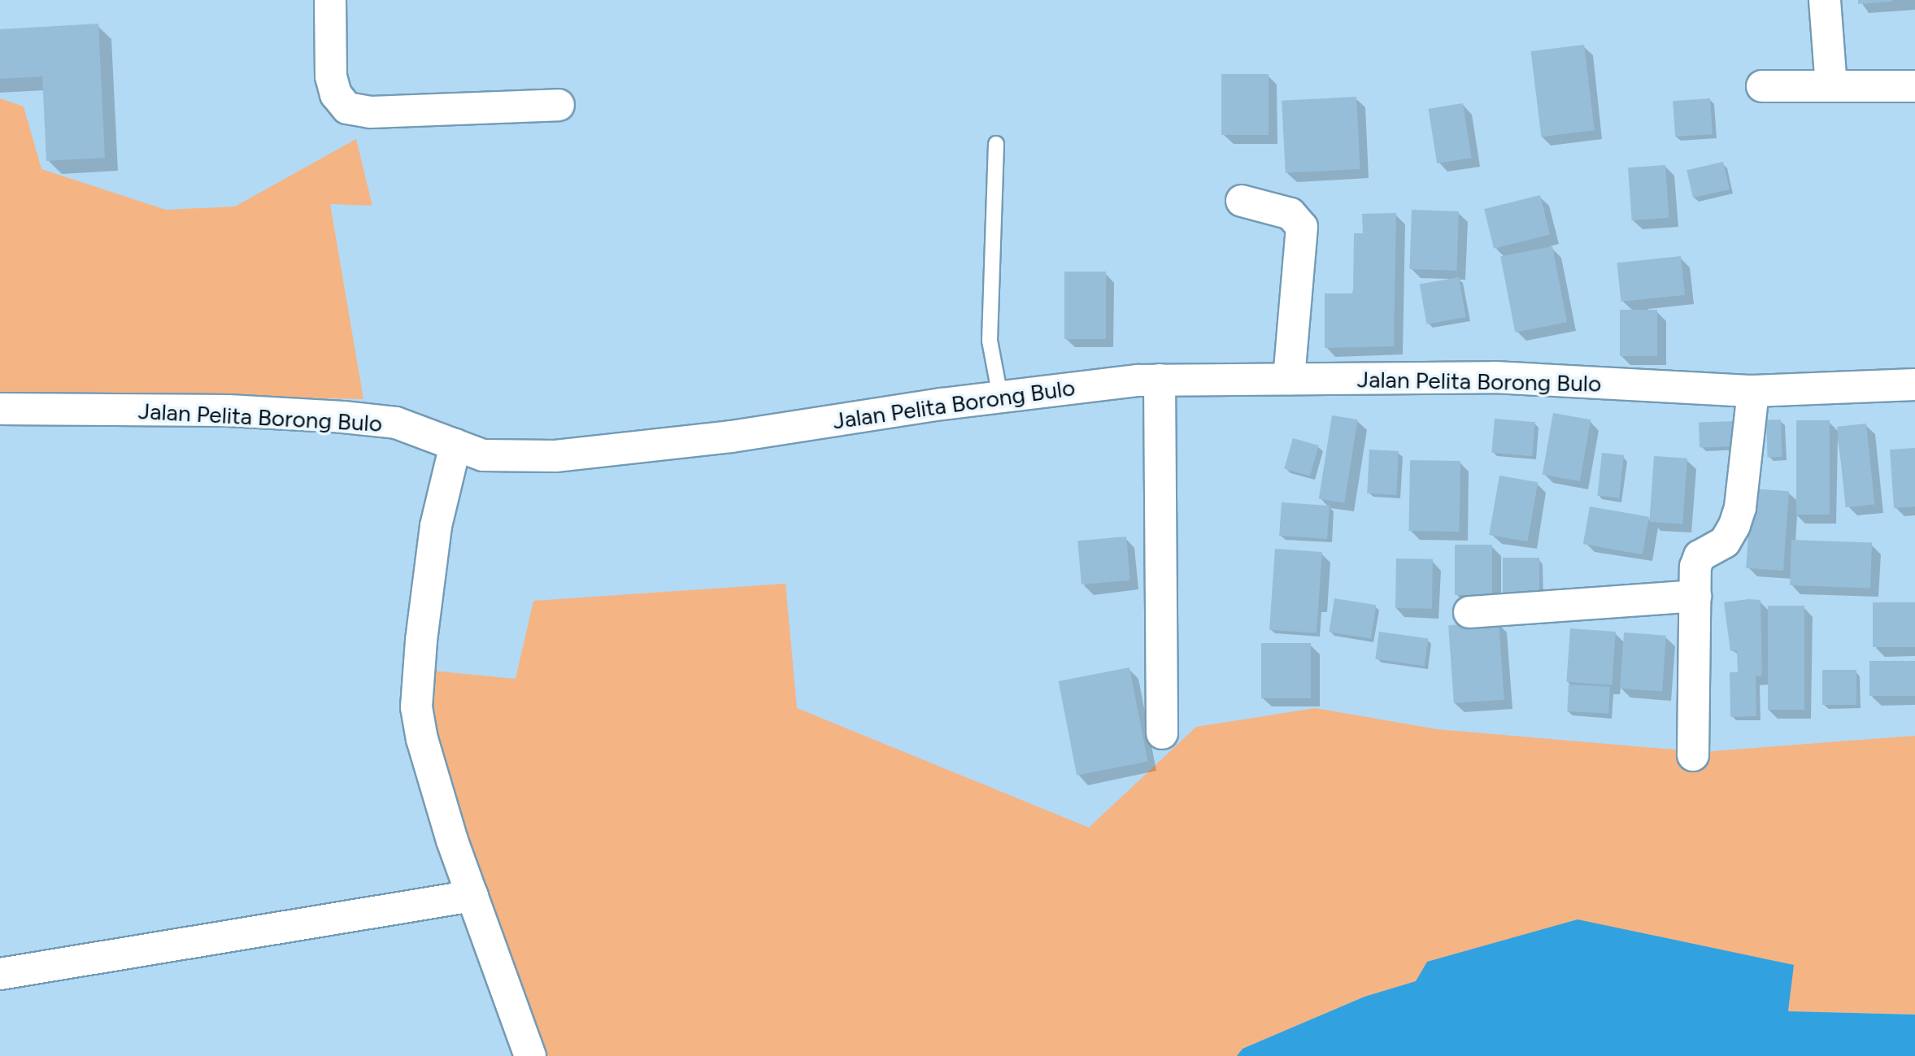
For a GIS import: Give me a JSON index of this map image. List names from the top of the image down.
{
  "streets": {
    "street": ["Jalan Pelita Borong Bulo"]
  }
}
